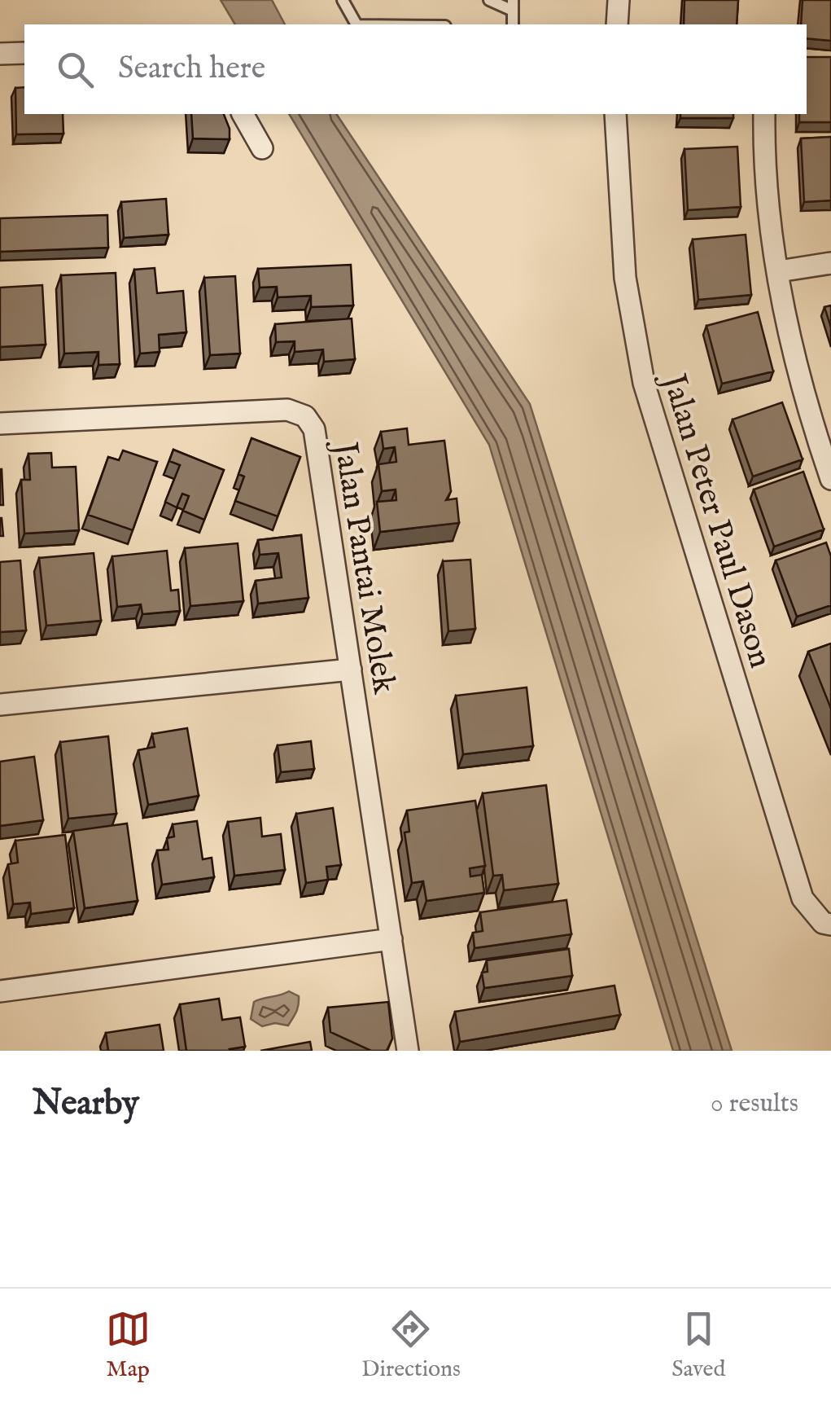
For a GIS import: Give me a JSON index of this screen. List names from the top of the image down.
{
  "streets": {
    "street": ["Jalan Peter Paul Dason", "Jalan Pantai Molek"]
  },
  "page": {
    "search": "Search here",
    "heading": ["Nearby", "0 results"],
    "nav": ["Map", "Directions", "Saved"]
  }
}
